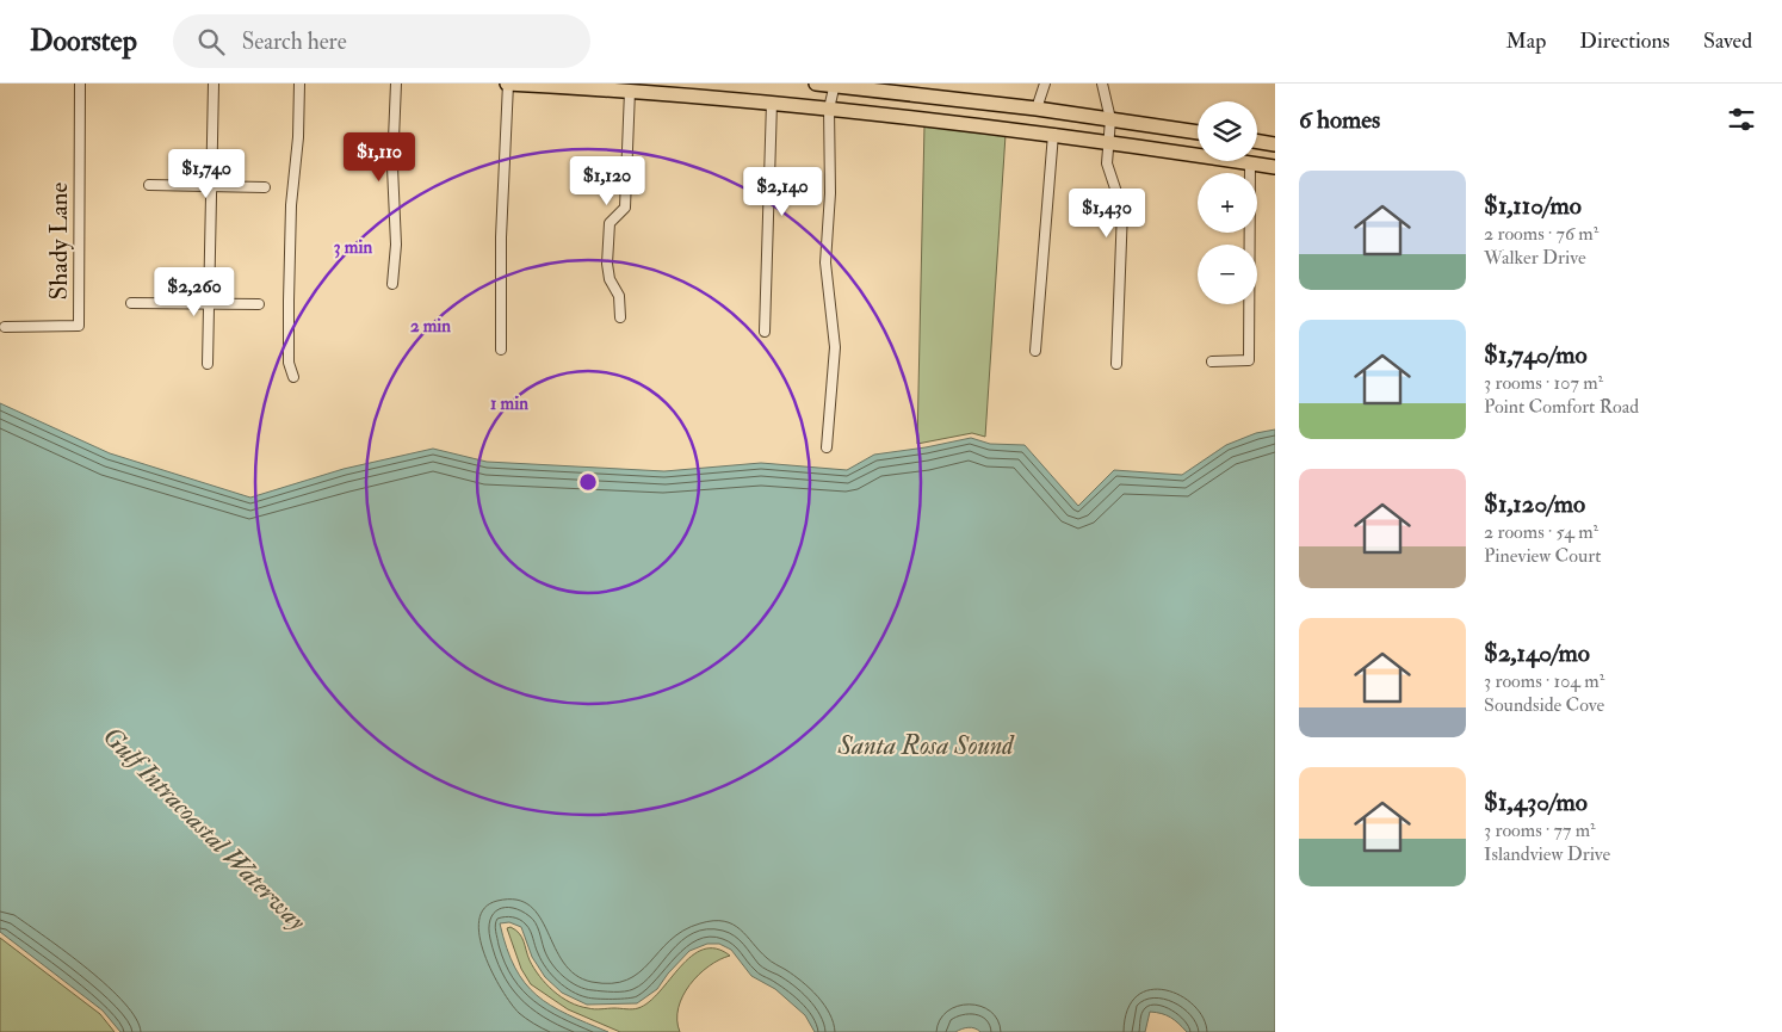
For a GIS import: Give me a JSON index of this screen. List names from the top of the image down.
{
  "streets": {
    "street": ["Shady Lane"]
  },
  "water": ["Santa Rosa Sound", "Gulf Intracoastal Waterway"],
  "page": {
    "header": "Doorstep",
    "search": "Search here",
    "nav": ["Map", "Directions", "Saved"],
    "heading": "6 homes",
    "map_buttons": ["+", "−"],
    "price": [
      "$1,110",
      "$1,740",
      "$1,120",
      "$2,140",
      "$1,430",
      "$2,260"
    ],
    "list": [
      {
        "name": "$1,110/mo",
        "note": "2 rooms · 76 m² · Walker Drive"
      },
      {
        "name": "$1,740/mo",
        "note": "3 rooms · 107 m² · Point Comfort Road"
      },
      {
        "name": "$1,120/mo",
        "note": "2 rooms · 54 m² · Pineview Court"
      },
      {
        "name": "$2,140/mo",
        "note": "3 rooms · 104 m² · Soundside Cove"
      },
      {
        "name": "$1,430/mo",
        "note": "3 rooms · 77 m² · Islandview Drive"
      }
    ]
  },
  "rings": ["3 min", "2 min", "1 min"]
}
